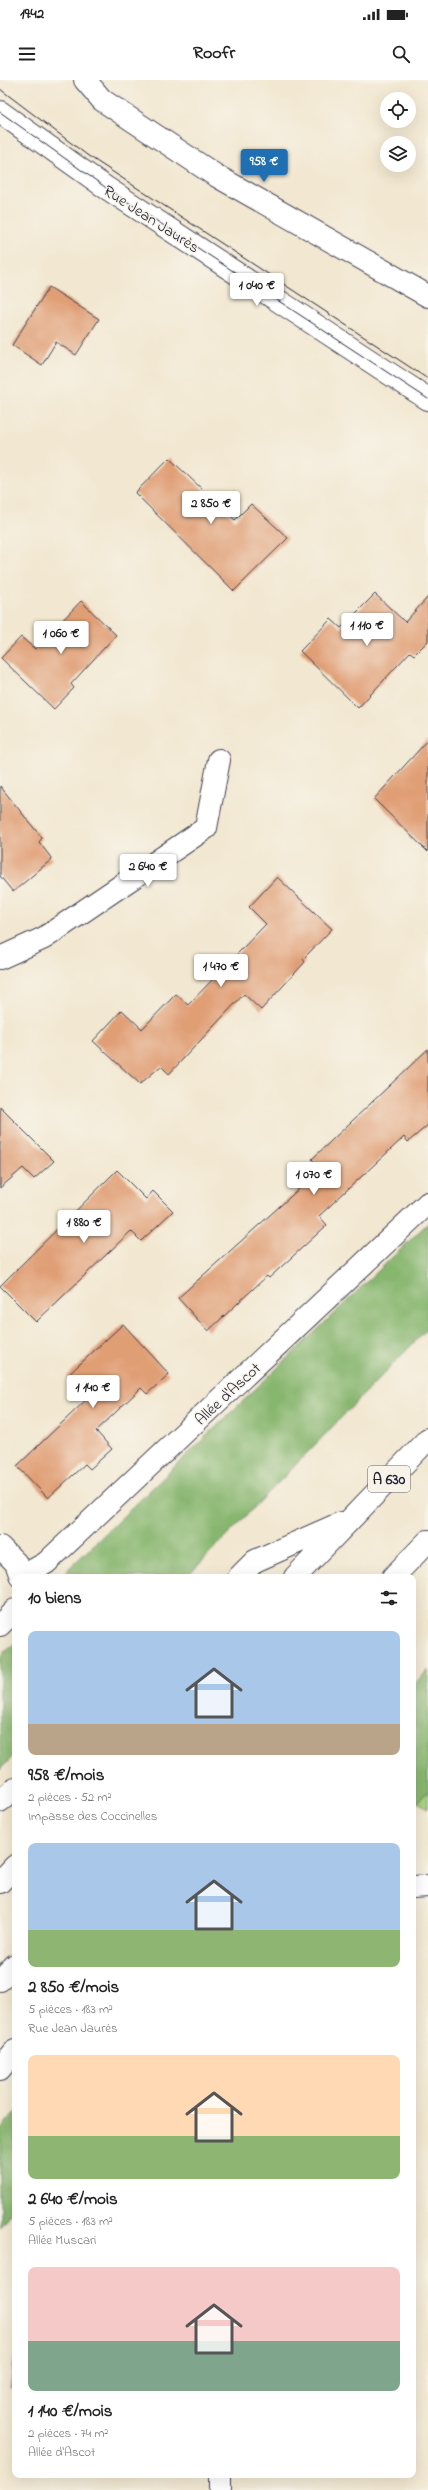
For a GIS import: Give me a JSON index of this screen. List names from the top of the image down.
{
  "streets": {
    "main road": ["Rue Jean Jaurès", "Allée d'Ascot", "A 630"]
  },
  "page": {
    "status": "19:42",
    "header": "Roofr",
    "price": [
      "958 €",
      "1 040 €",
      "2 850 €",
      "1 110 €",
      "1 060 €",
      "2 640 €",
      "1 470 €",
      "1 070 €",
      "1 880 €",
      "1 140 €"
    ],
    "heading": "10 biens",
    "list": [
      {
        "name": "958 €/mois",
        "note": "2 pièces · 52 m² · Impasse des Coccinelles"
      },
      {
        "name": "2 850 €/mois",
        "note": "5 pièces · 183 m² · Rue Jean Jaurès"
      },
      {
        "name": "2 640 €/mois",
        "note": "5 pièces · 183 m² · Allée Muscari"
      },
      {
        "name": "1 140 €/mois",
        "note": "2 pièces · 74 m² · Allée d'Ascot"
      }
    ]
  }
}
